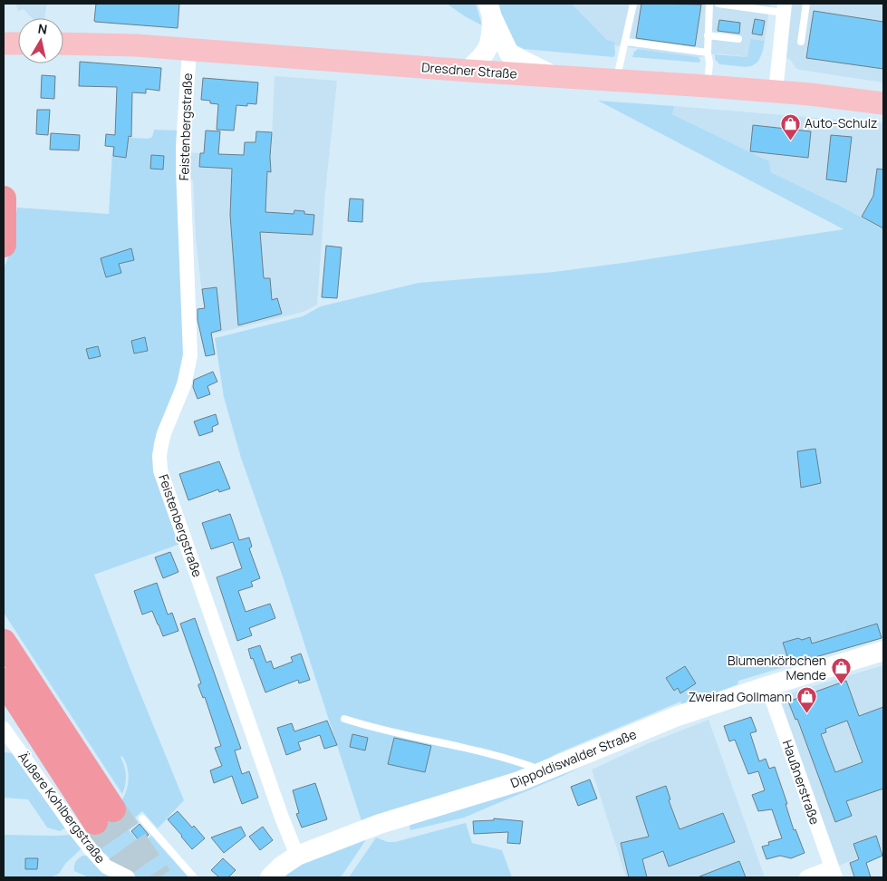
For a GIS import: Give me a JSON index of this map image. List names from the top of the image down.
{
  "streets": {
    "main road": ["Dresdner Straße"],
    "street": [
      "Feistenbergstraße",
      "Dippoldiswalder Straße",
      "Haußnerstraße",
      "Äußere Kohlbergstraße"
    ]
  },
  "crossings": [
    ["Dresdner Straße", "Feistenbergstraße"],
    ["Feistenbergstraße", "Dippoldiswalder Straße"],
    ["Dippoldiswalder Straße", "Haußnerstraße"]
  ],
  "places": {
    "shop": ["Auto-Schulz", "Blumenkörbchen Mende", "Zweirad Gollmann"]
  },
  "north": "top"
}
